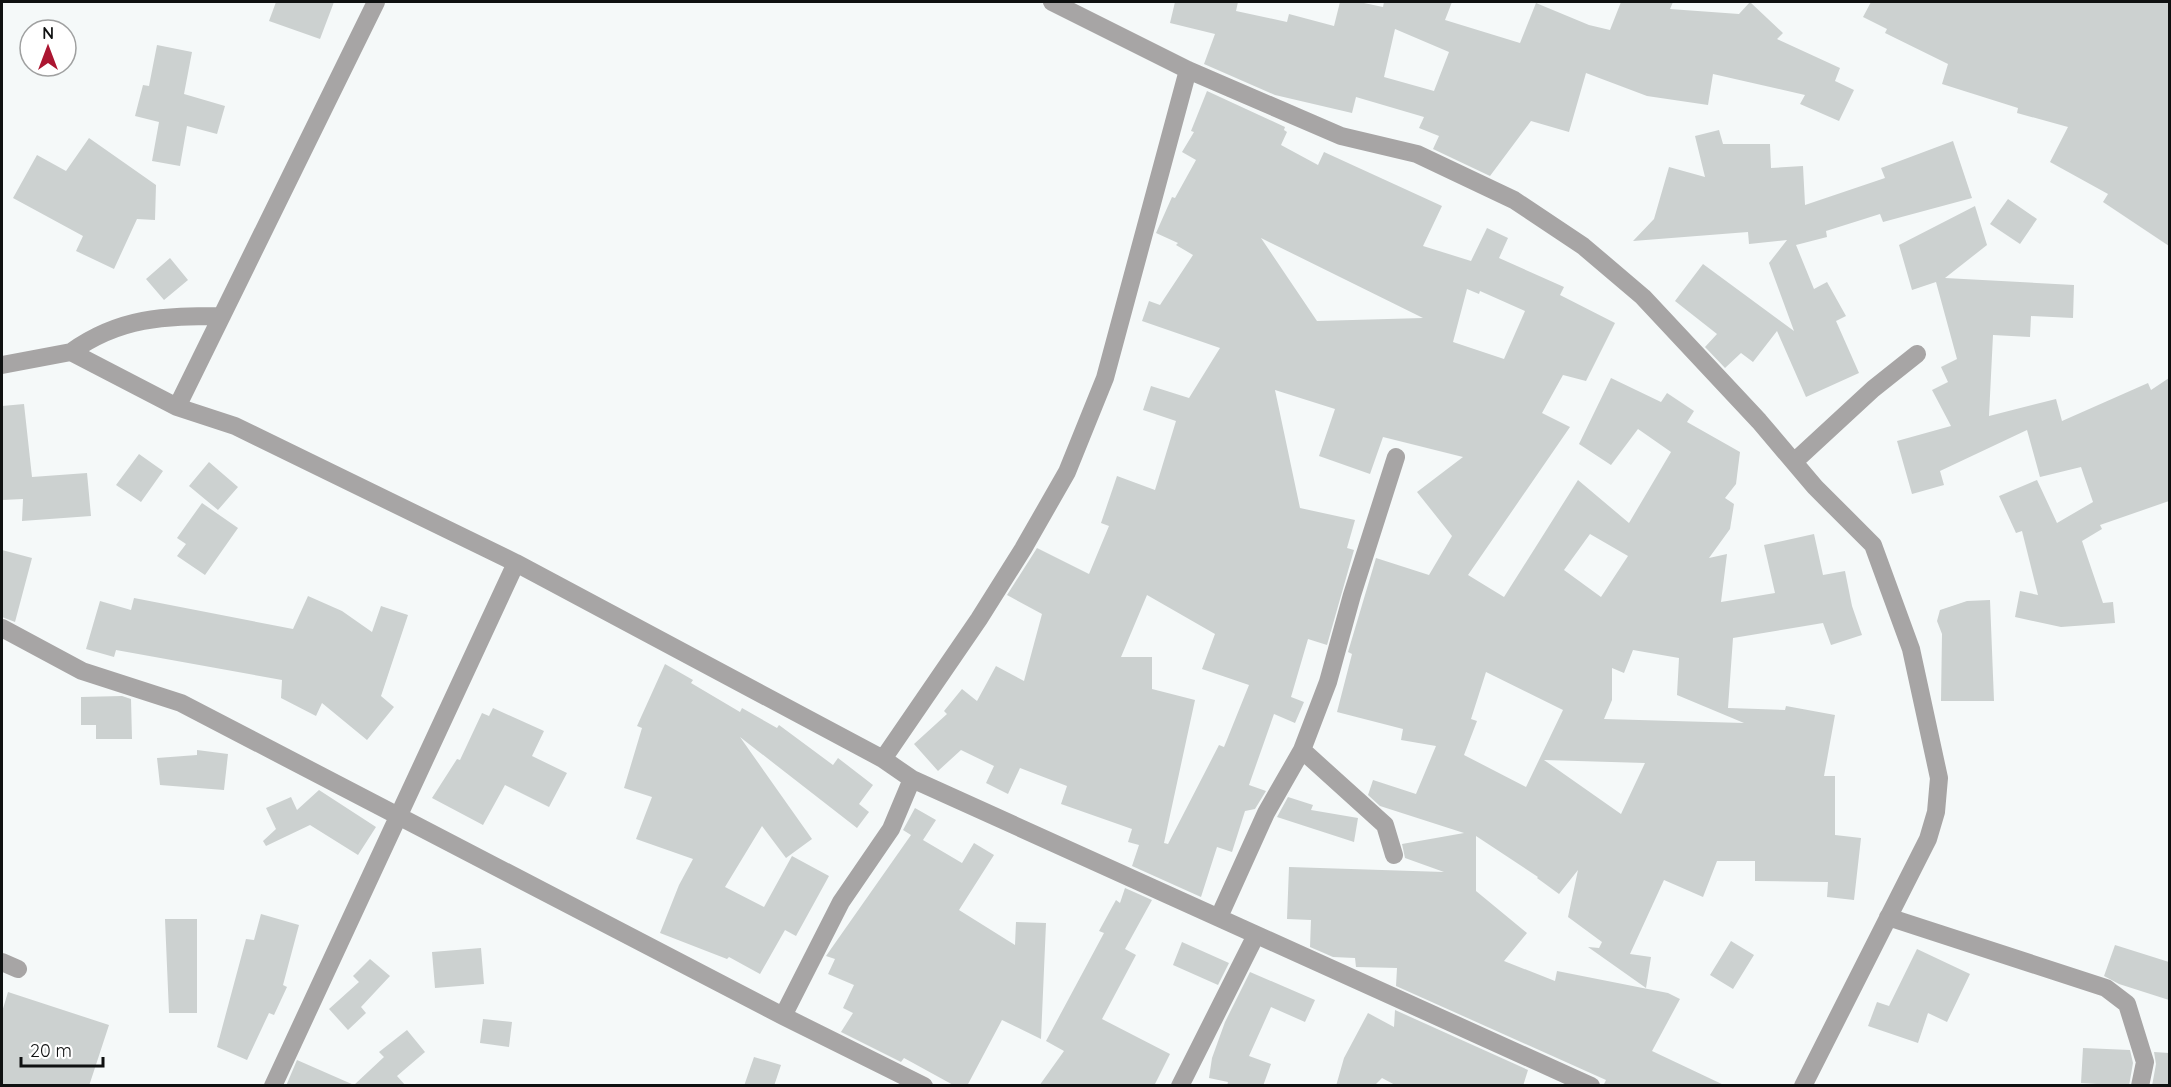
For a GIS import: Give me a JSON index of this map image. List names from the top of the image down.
{
  "scale_bar": "20 m",
  "north": "top"
}
